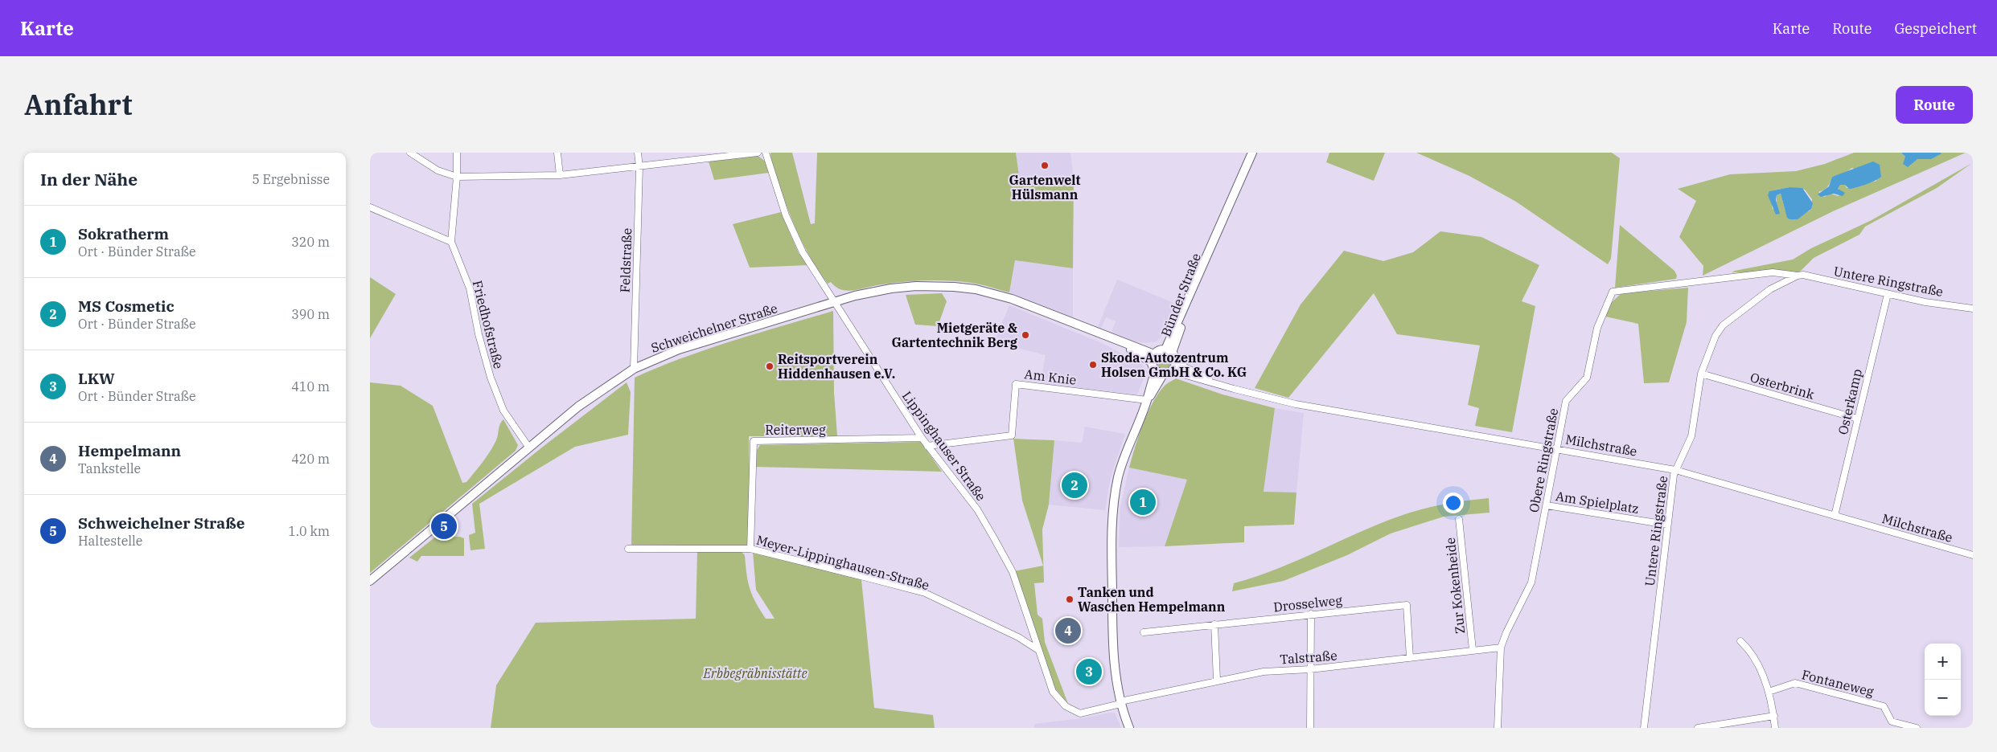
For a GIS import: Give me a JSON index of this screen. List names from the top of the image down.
{
  "streets": {
    "street": [
      "Feldstraße",
      "Untere Ringstraße",
      "Bünder Straße",
      "Friedhofstraße",
      "Schweichelner Straße",
      "Am Knie",
      "Osterbrink",
      "Osterkamp",
      "Reiterweg",
      "Milchstraße",
      "Lippinghauser Straße",
      "Obere Ringstraße",
      "Am Spielplatz",
      "Meyer-Lippinghausen-Straße",
      "Zur Kokenheide",
      "Drosselweg",
      "Talstraße",
      "Fontaneweg"
    ]
  },
  "crossings": [
    ["Feldstraße", "Schweichelner Straße"],
    ["Untere Ringstraße", "Osterbrink"],
    ["Untere Ringstraße", "Osterkamp"],
    ["Untere Ringstraße", "Milchstraße"],
    ["Untere Ringstraße", "Obere Ringstraße"],
    ["Untere Ringstraße", "Am Spielplatz"],
    ["Bünder Straße", "Schweichelner Straße"],
    ["Bünder Straße", "Milchstraße"],
    ["Friedhofstraße", "Schweichelner Straße"],
    ["Schweichelner Straße", "Milchstraße"],
    ["Schweichelner Straße", "Lippinghauser Straße"],
    ["Am Knie", "Lippinghauser Straße"],
    ["Osterbrink", "Osterkamp"],
    ["Osterkamp", "Milchstraße"],
    ["Reiterweg", "Lippinghauser Straße"],
    ["Reiterweg", "Meyer-Lippinghausen-Straße"],
    ["Milchstraße", "Obere Ringstraße"],
    ["Lippinghauser Straße", "Meyer-Lippinghausen-Straße"],
    ["Lippinghauser Straße", "Talstraße"],
    ["Obere Ringstraße", "Am Spielplatz"],
    ["Obere Ringstraße", "Talstraße"],
    ["Zur Kokenheide", "Talstraße"],
    ["Drosselweg", "Talstraße"]
  ],
  "parks": ["Erbbegräbnisstätte"],
  "places": [
    "Gartenwelt Hülsmann",
    "Mietgeräte & Gartentechnik Berg",
    "Skoda-Autozentrum Holsen GmbH & Co. KG",
    "Reitsportverein Hiddenhausen e.V.",
    "Tanken und Waschen Hempelmann"
  ],
  "page": {
    "header": "Karte",
    "nav": ["Karte", "Route", "Gespeichert"],
    "title": "Anfahrt",
    "buttons": "Route",
    "heading": ["In der Nähe", "5 Ergebnisse"],
    "list": [
      {
        "mark": "1",
        "name": "Sokratherm",
        "note": "Ort · Bünder Straße",
        "value": "320 m"
      },
      {
        "mark": "2",
        "name": "MS Cosmetic",
        "note": "Ort · Bünder Straße",
        "value": "390 m"
      },
      {
        "mark": "3",
        "name": "LKW",
        "note": "Ort · Bünder Straße",
        "value": "410 m"
      },
      {
        "mark": "4",
        "name": "Hempelmann",
        "note": "Tankstelle",
        "value": "420 m"
      },
      {
        "mark": "5",
        "name": "Schweichelner Straße",
        "note": "Haltestelle",
        "value": "1.0 km"
      }
    ],
    "pins": [
      "2",
      "1",
      "5",
      "4",
      "3"
    ],
    "map_buttons": ["+", "−"]
  }
}
